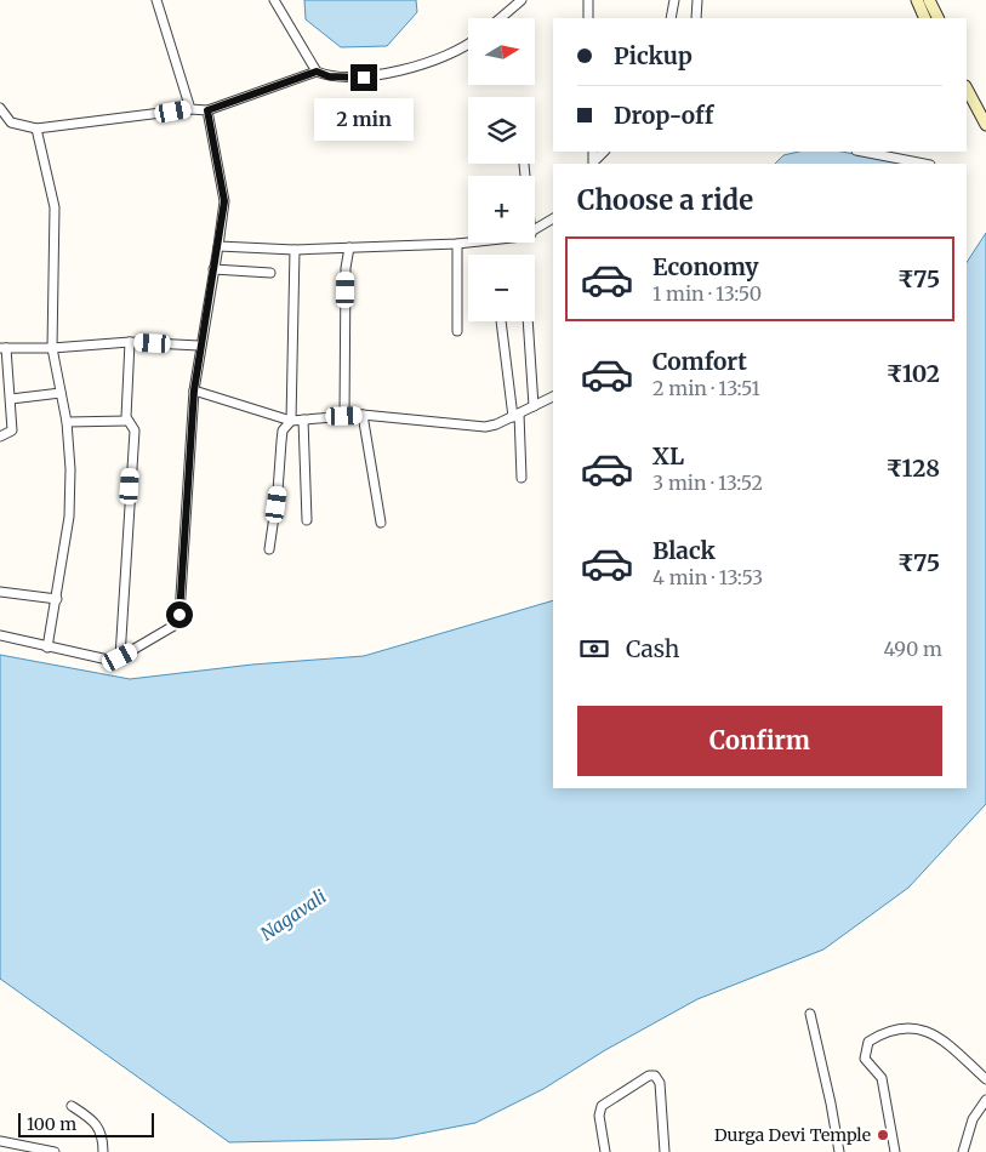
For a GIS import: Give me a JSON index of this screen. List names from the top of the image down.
{
  "water": ["Nagavali"],
  "places": ["Durga Devi Temple"],
  "scale_bar": "100 m",
  "north": "right",
  "page": {
    "map_buttons": ["+", "−"],
    "banner": ["Pickup", "Drop-off"],
    "bubble": "2 min",
    "heading": "Choose a ride",
    "list": [
      {
        "name": "Economy",
        "note": "1 min · 13:50",
        "value": "₹75"
      },
      {
        "name": "Comfort",
        "note": "2 min · 13:51",
        "value": "₹102"
      },
      {
        "name": "XL",
        "note": "3 min · 13:52",
        "value": "₹128"
      },
      {
        "name": "Black",
        "note": "4 min · 13:53",
        "value": "₹75"
      }
    ],
    "pay": ["Cash", "490 m"],
    "buttons": "Confirm",
    "scale": "100 m"
  }
}
